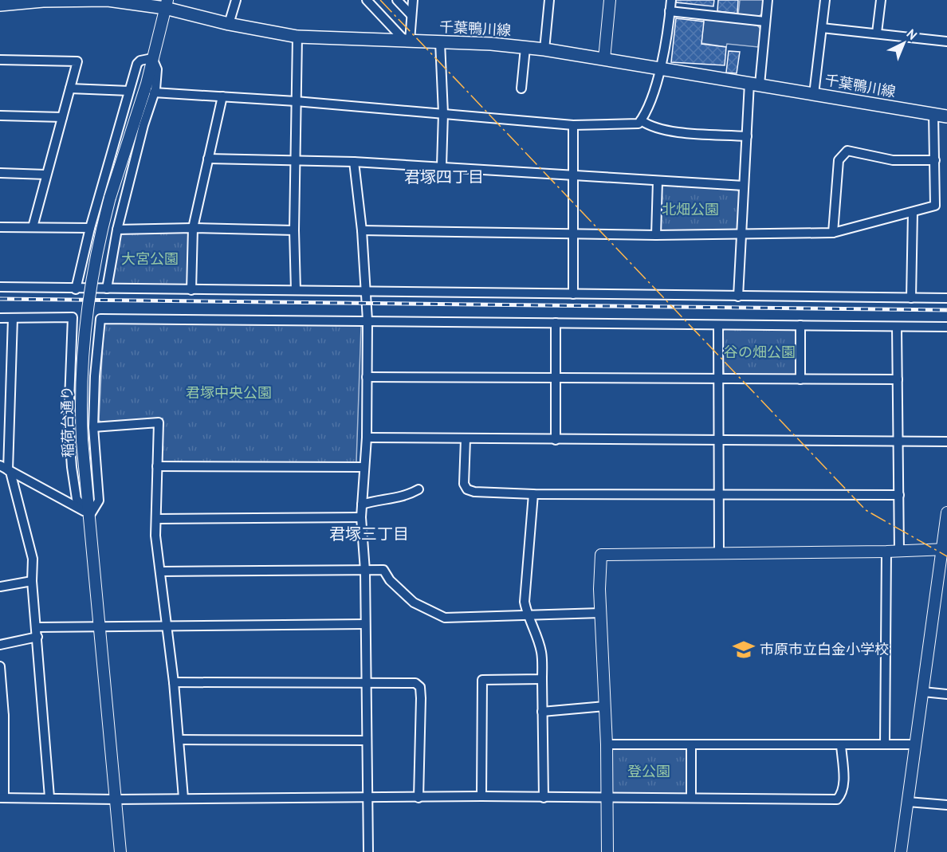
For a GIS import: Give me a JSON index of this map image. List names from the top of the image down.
{
  "streets": {
    "main road": ["千葉鴨川線"],
    "street": ["稲荷台通り"]
  },
  "crossings": [
    ["千葉鴨川線", "稲荷台通り"]
  ],
  "districts": ["君塚四丁目", "君塚三丁目"],
  "parks": [
    "北畑公園",
    "大宮公園",
    "谷の畑公園",
    "君塚中央公園",
    "登公園"
  ],
  "places": {
    "school or university": ["市原市立白金小学校"]
  },
  "north": "top right"
}
